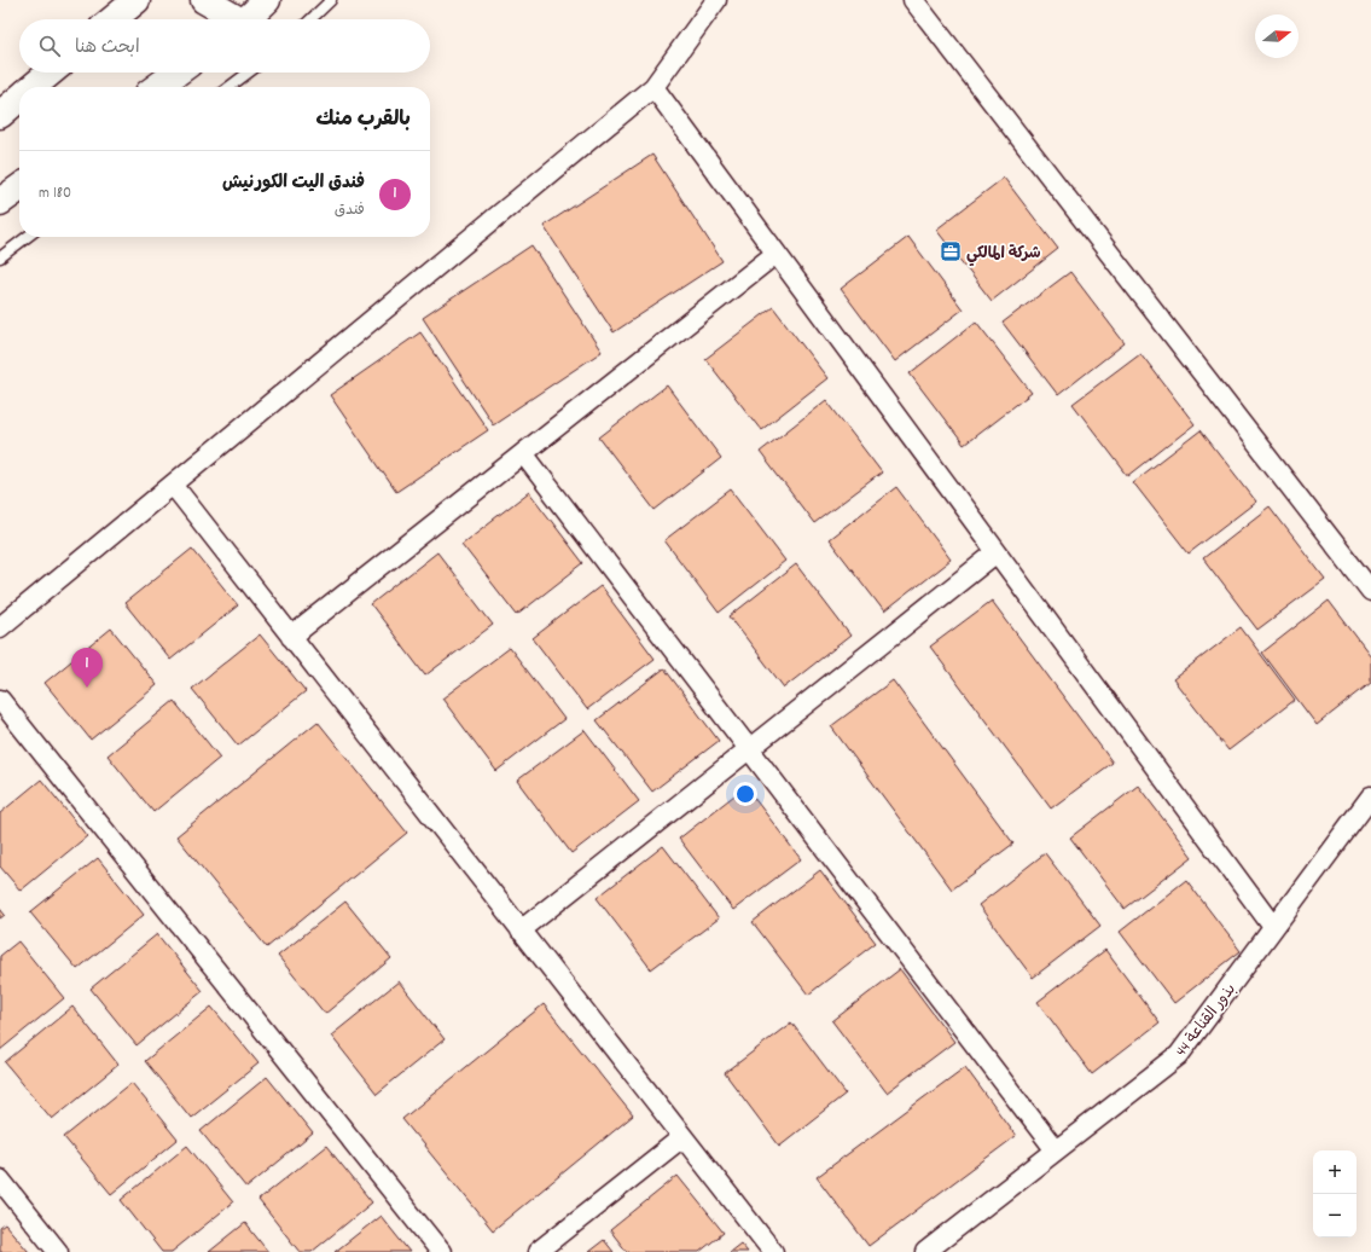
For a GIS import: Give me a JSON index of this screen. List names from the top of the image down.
{
  "streets": {
    "street": ["بذور القناعة 44"]
  },
  "places": {
    "office": ["شركة المالكي"]
  },
  "north": "right",
  "page": {
    "search": "ابحث هنا",
    "heading": "بالقرب منك",
    "list": [
      {
        "mark": "1",
        "name": "فندق اليت الكورنيش",
        "note": "فندق",
        "value": "180 m"
      }
    ],
    "pins": "1",
    "map_buttons": ["+", "−"]
  }
}
